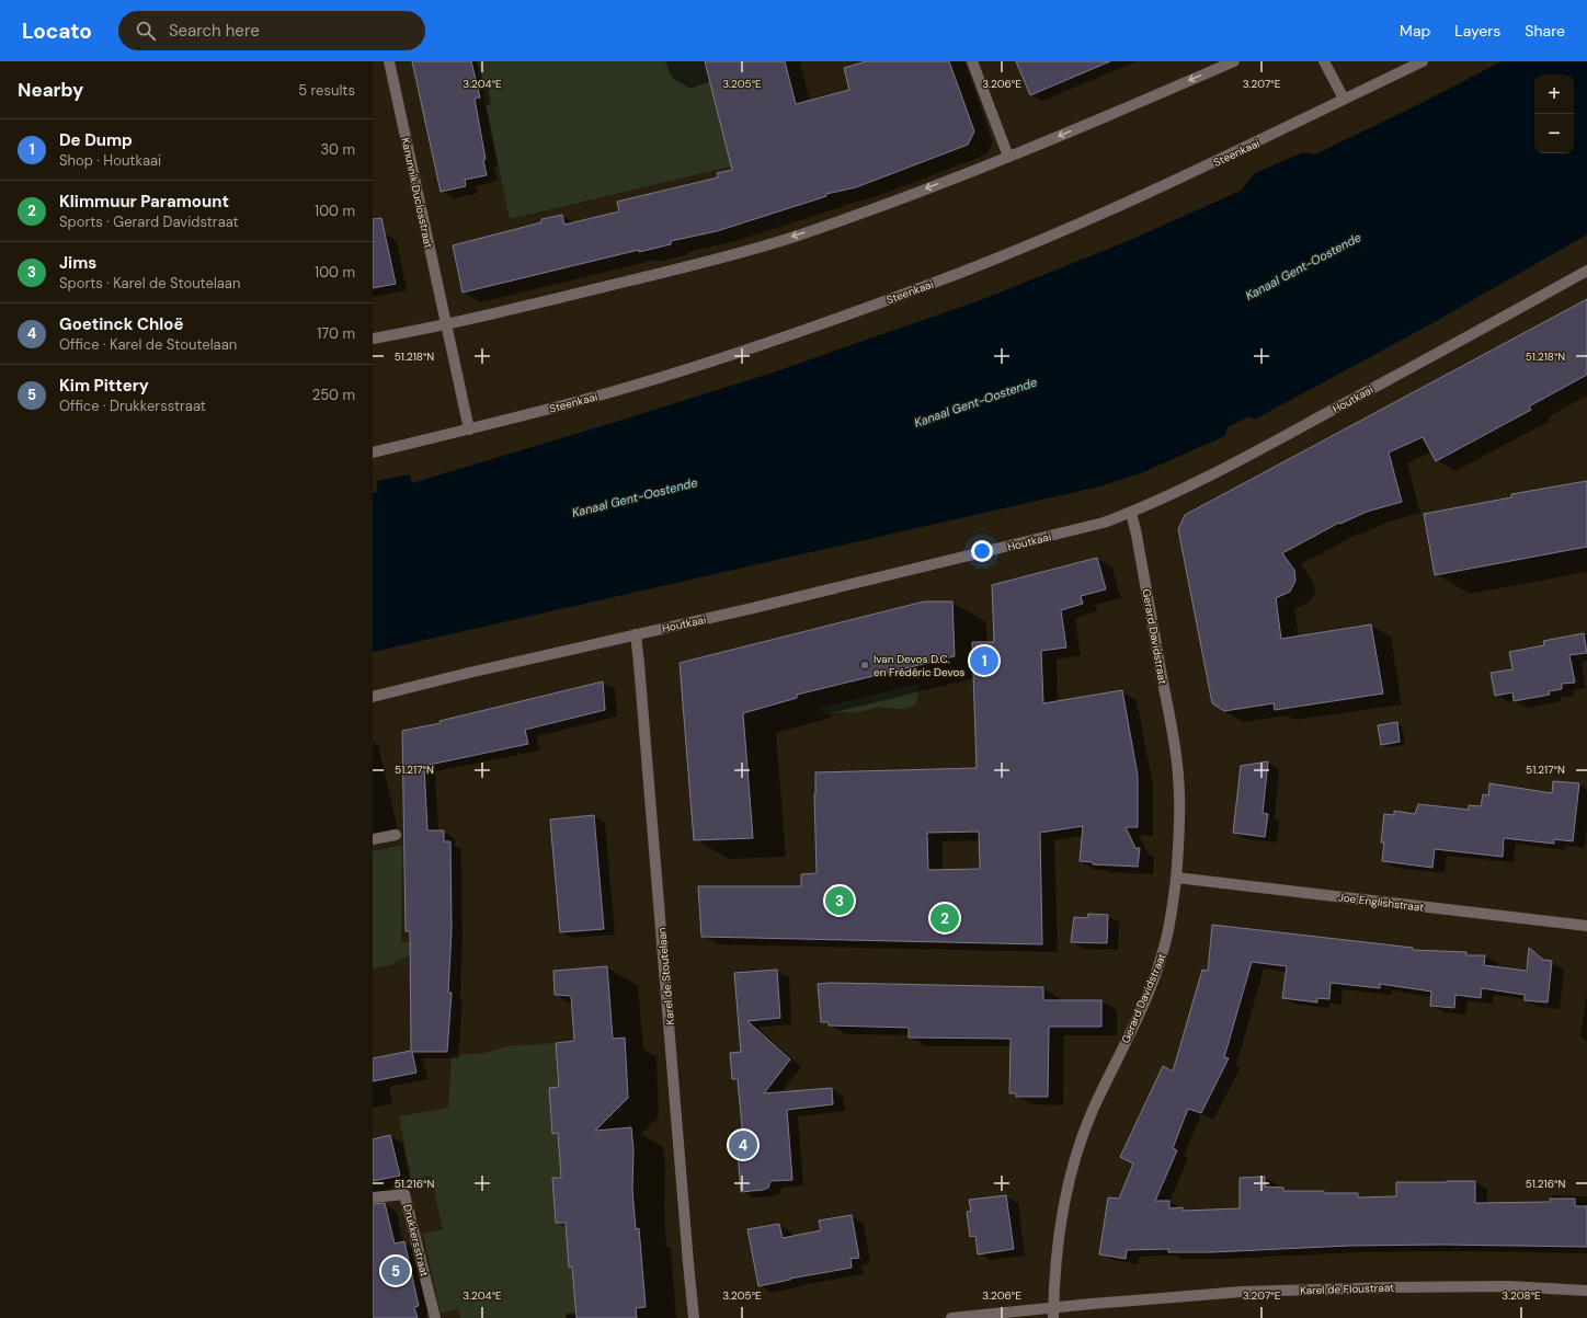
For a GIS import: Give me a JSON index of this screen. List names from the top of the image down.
{
  "streets": {
    "street": [
      "Steenkaai",
      "Kanunnik Duclosstraat",
      "Houtkaai",
      "Gerard Davidstraat",
      "Joe Englishstraat",
      "Karel de Stoutelaan",
      "Drukkersstraat",
      "Karel de Floustraat"
    ]
  },
  "crossings": [
    ["Steenkaai", "Kanunnik Duclosstraat"],
    ["Houtkaai", "Gerard Davidstraat"],
    ["Houtkaai", "Karel de Stoutelaan"],
    ["Gerard Davidstraat", "Joe Englishstraat"],
    ["Gerard Davidstraat", "Karel de Floustraat"]
  ],
  "water": ["Kanaal Gent-Oostende"],
  "places": ["Ivan Devos D.C. en Frédéric Devos"],
  "page": {
    "header": "Locato",
    "search": "Search here",
    "nav": ["Map", "Layers", "Share"],
    "heading": ["Nearby", "5 results"],
    "map_buttons": ["+", "−"],
    "list": [
      {
        "mark": "1",
        "name": "De Dump",
        "note": "Shop · Houtkaai",
        "value": "30 m"
      },
      {
        "mark": "2",
        "name": "Klimmuur Paramount",
        "note": "Sports · Gerard Davidstraat",
        "value": "100 m"
      },
      {
        "mark": "3",
        "name": "Jims",
        "note": "Sports · Karel de Stoutelaan",
        "value": "100 m"
      },
      {
        "mark": "4",
        "name": "Goetinck Chloë",
        "note": "Office · Karel de Stoutelaan",
        "value": "170 m"
      },
      {
        "mark": "5",
        "name": "Kim Pittery",
        "note": "Office · Drukkersstraat",
        "value": "250 m"
      }
    ],
    "pins": [
      "1",
      "3",
      "2",
      "4",
      "5"
    ]
  },
  "coordinates": [
    "3.204°E",
    "3.205°E",
    "3.206°E",
    "3.207°E",
    "51.218°N",
    "51.217°N",
    "51.216°N",
    "3.208°E"
  ]
}
